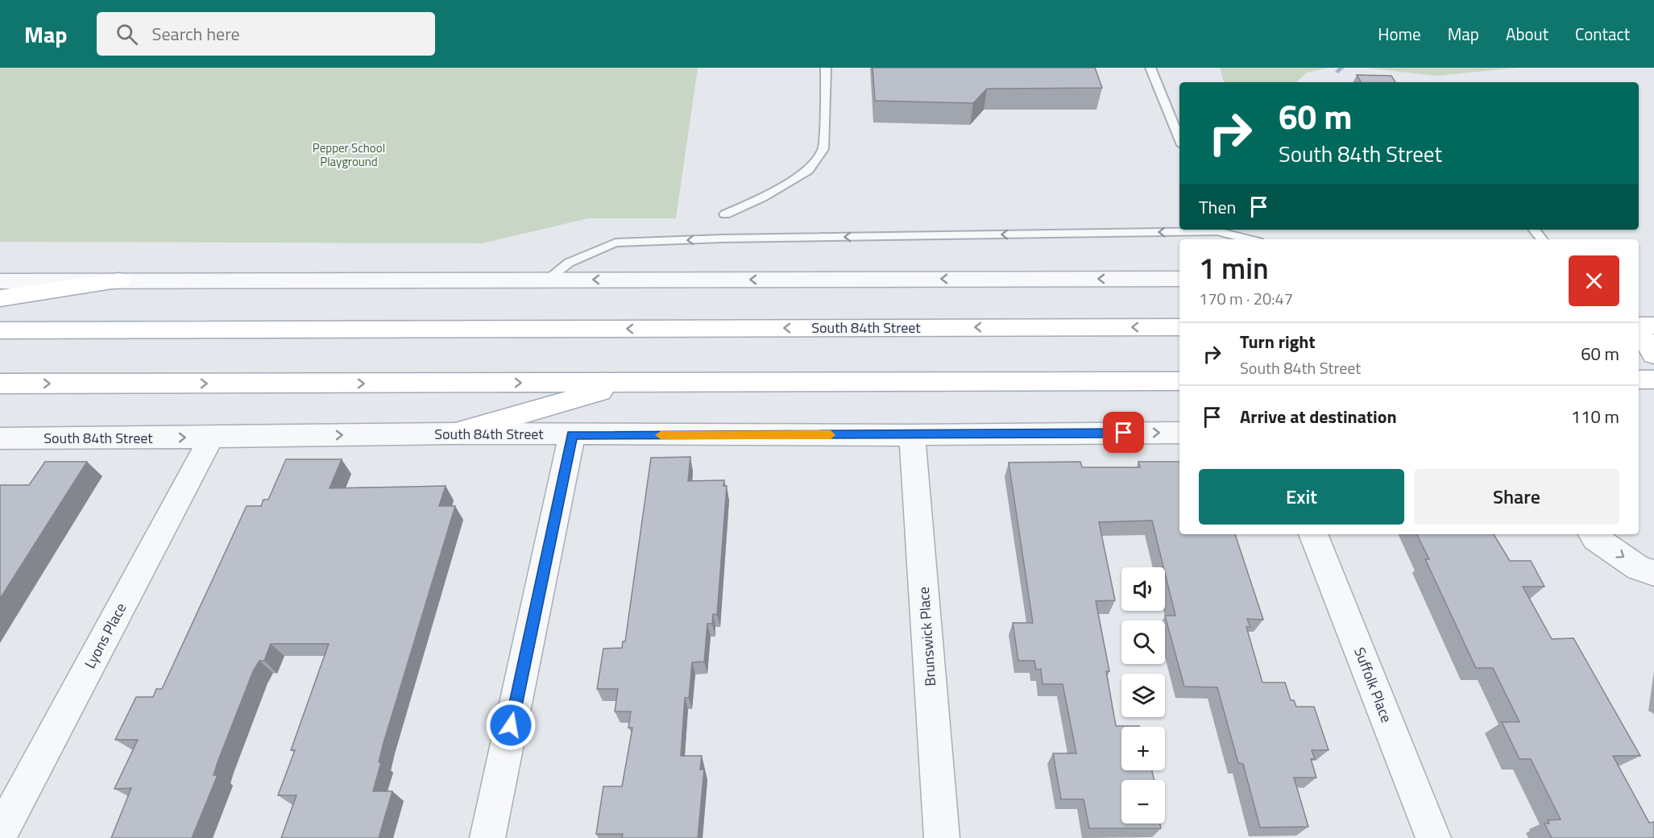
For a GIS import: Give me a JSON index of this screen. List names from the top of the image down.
{
  "streets": {
    "main road": ["South 84th Street"],
    "street": ["Lyons Place", "Brunswick Place", "Suffolk Place"]
  },
  "crossings": [
    ["South 84th Street", "Lyons Place"],
    ["South 84th Street", "Brunswick Place"]
  ],
  "parks": ["Pepper School Playground"],
  "page": {
    "header": "Map",
    "search": "Search here",
    "nav": [
      "Home",
      "Map",
      "About",
      "Contact"
    ],
    "turn": ["60 m", "South 84th Street"],
    "then": "Then",
    "heading": ["1 min", "170 m · 20:47"],
    "list": [
      {
        "name": "Turn right",
        "note": "South 84th Street",
        "value": "60 m"
      },
      {
        "name": "Arrive at destination",
        "value": "110 m"
      }
    ],
    "buttons": ["Exit", "Share"],
    "map_buttons": ["+", "−"]
  }
}
